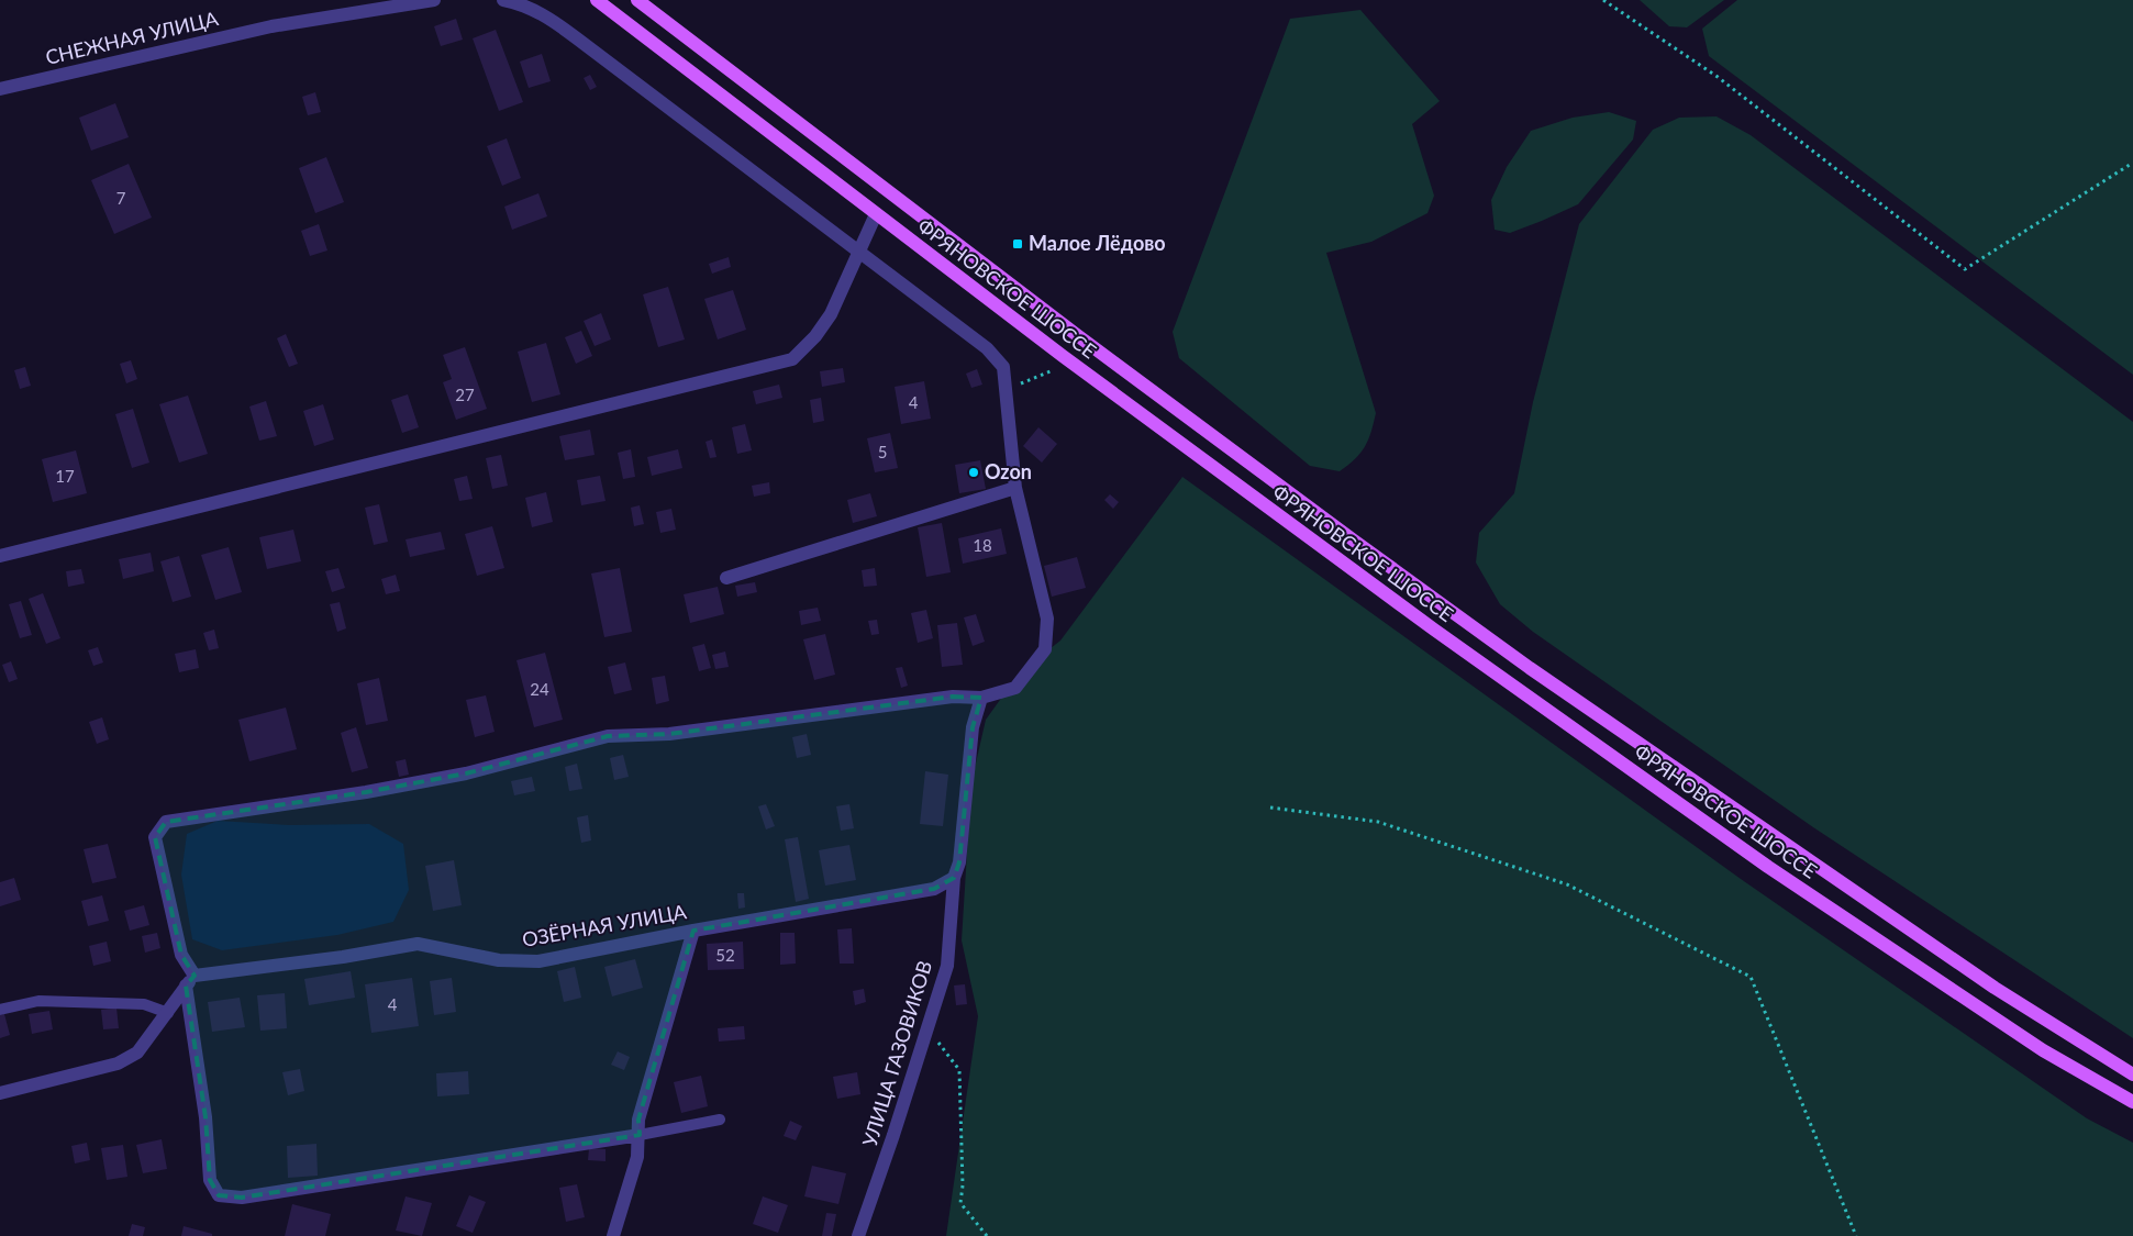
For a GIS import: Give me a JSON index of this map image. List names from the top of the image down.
{
  "streets": {
    "main road": ["ФРЯНОВСКОЕ ШОССЕ"],
    "street": ["СНЕЖНАЯ УЛИЦА", "ОЗЁРНАЯ УЛИЦА", "УЛИЦА ГАЗОВИКОВ"]
  },
  "crossings": [
    ["ОЗЁРНАЯ УЛИЦА", "УЛИЦА ГАЗОВИКОВ"]
  ],
  "places": {
    "transit": ["Малое Лёдово"],
    "other": ["Ozon"]
  },
  "house_numbers": [
    "7",
    "27",
    "4",
    "5",
    "17",
    "18",
    "24",
    "52",
    "4"
  ]
}
